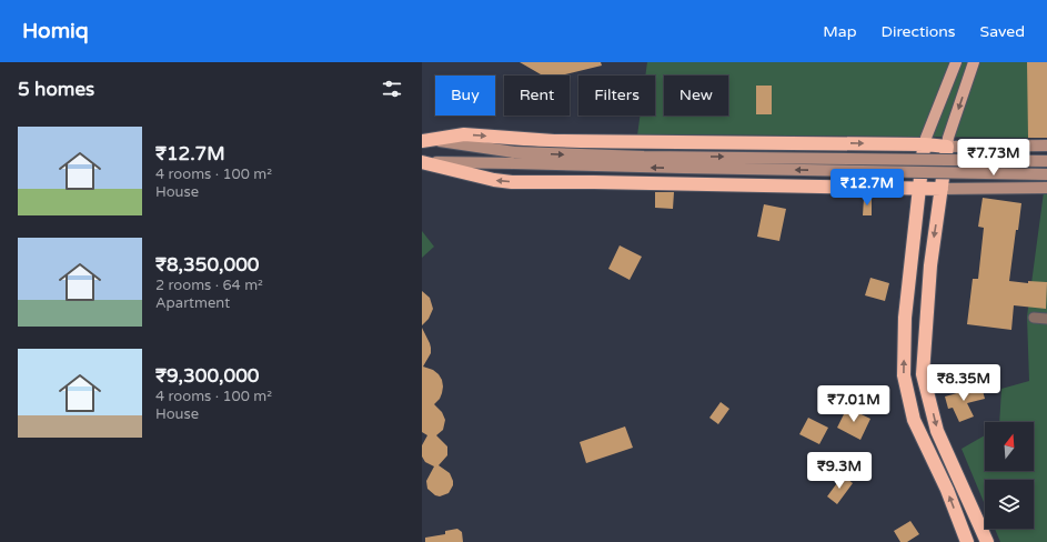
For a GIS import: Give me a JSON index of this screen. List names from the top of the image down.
{
  "north": "top",
  "page": {
    "header": "Homiq",
    "nav": ["Map", "Directions", "Saved"],
    "heading": "5 homes",
    "chip": [
      "Buy",
      "Rent",
      "Filters",
      "New"
    ],
    "list": [
      {
        "name": "₹12.7M",
        "note": "4 rooms · 100 m² · House"
      },
      {
        "name": "₹8,350,000",
        "note": "2 rooms · 64 m² · Apartment"
      },
      {
        "name": "₹9,300,000",
        "note": "4 rooms · 100 m² · House"
      }
    ],
    "price": [
      "₹7.73M",
      "₹12.7M",
      "₹8.35M",
      "₹7.01M",
      "₹9.3M"
    ]
  }
}
